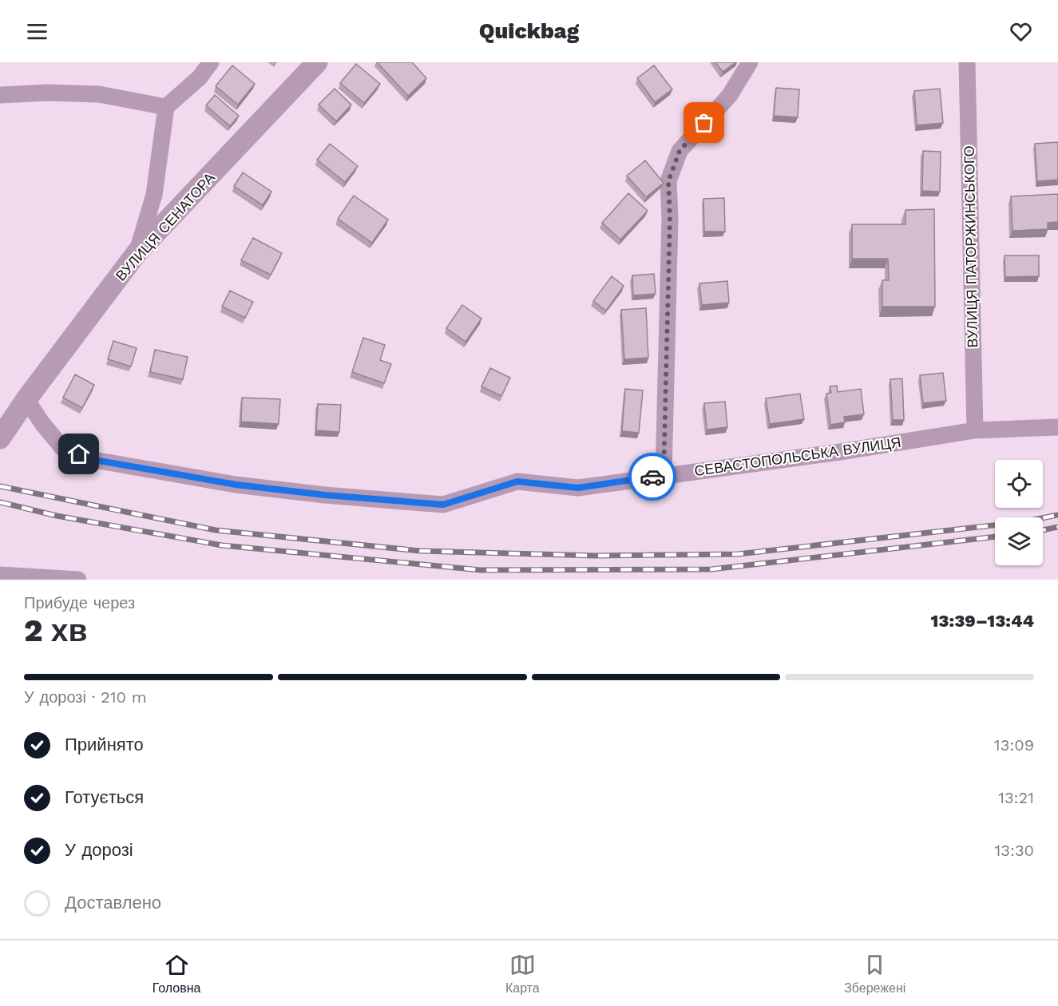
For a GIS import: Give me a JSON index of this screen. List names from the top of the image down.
{
  "streets": {
    "street": ["ВУЛИЦЯ СЕНАТОРА", "ВУЛИЦЯ ПАТОРЖИНСЬКОГО", "СЕВАСТОПОЛЬСЬКА ВУЛИЦЯ"]
  },
  "crossings": [
    ["ВУЛИЦЯ СЕНАТОРА", "СЕВАСТОПОЛЬСЬКА ВУЛИЦЯ"],
    ["ВУЛИЦЯ ПАТОРЖИНСЬКОГО", "СЕВАСТОПОЛЬСЬКА ВУЛИЦЯ"]
  ],
  "page": {
    "header": "Quickbag",
    "heading": ["2 хв", "Прибуде через", "13:39–13:44"],
    "bar": "У дорозі · 210 m",
    "list": [
      ["Прийнято", "13:09"],
      ["Готується", "13:21"],
      ["У дорозі", "13:30"],
      "Доставлено"
    ],
    "tabs": ["Головна", "Карта", "Збережені"]
  }
}
